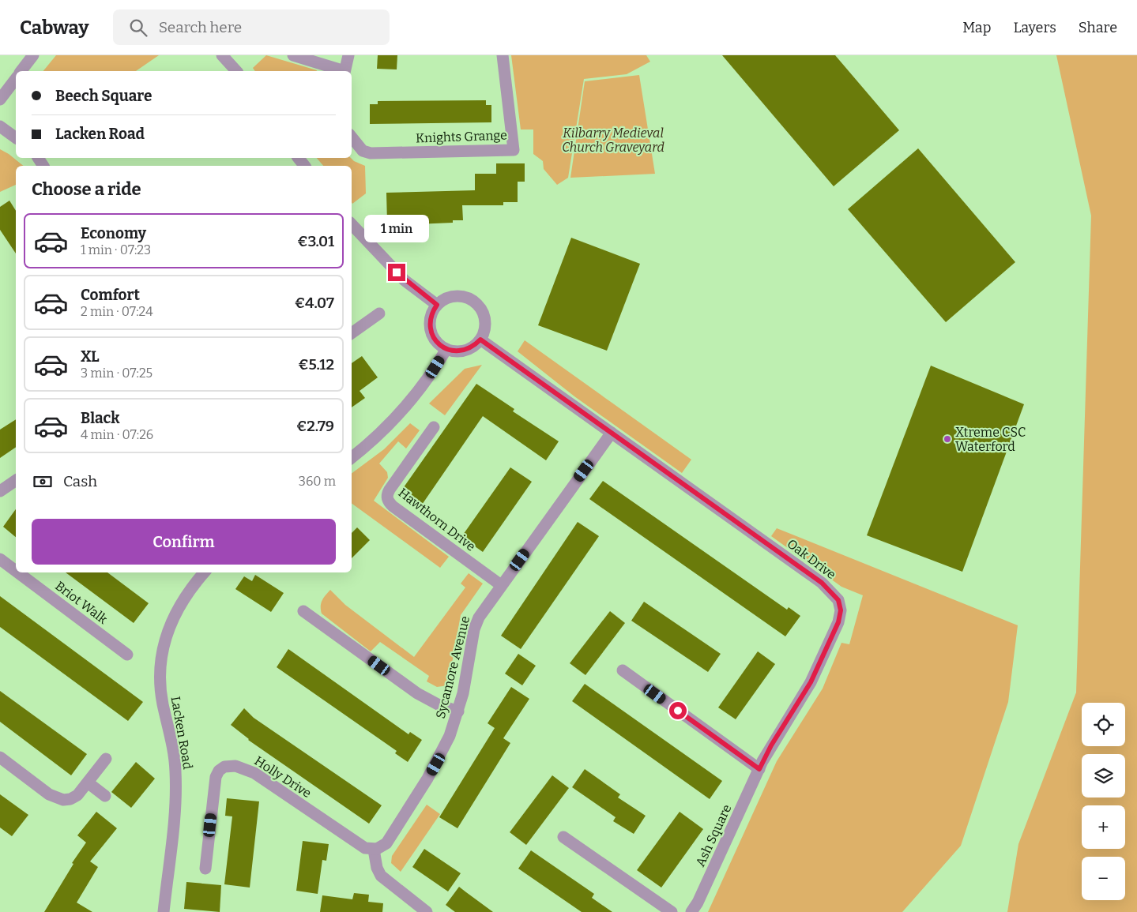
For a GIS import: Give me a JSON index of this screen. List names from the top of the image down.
{
  "streets": {
    "street": [
      "Knights Grange",
      "Hawthorn Drive",
      "Oak Drive",
      "Briot Walk",
      "Sycamore Avenue",
      "Lacken Road",
      "Holly Drive",
      "Ash Square"
    ]
  },
  "crossings": [
    ["Hawthorn Drive", "Sycamore Avenue"],
    ["Oak Drive", "Sycamore Avenue"],
    ["Oak Drive", "Ash Square"],
    ["Sycamore Avenue", "Holly Drive"]
  ],
  "parks": ["Kilbarry Medieval Church Graveyard"],
  "places": ["Xtreme CSC Waterford"],
  "page": {
    "header": "Cabway",
    "search": "Search here",
    "nav": ["Map", "Layers", "Share"],
    "banner": ["Beech Square", "Lacken Road"],
    "heading": "Choose a ride",
    "list": [
      {
        "name": "Economy",
        "note": "1 min · 07:23",
        "value": "€3.01"
      },
      {
        "name": "Comfort",
        "note": "2 min · 07:24",
        "value": "€4.07"
      },
      {
        "name": "XL",
        "note": "3 min · 07:25",
        "value": "€5.12"
      },
      {
        "name": "Black",
        "note": "4 min · 07:26",
        "value": "€2.79"
      }
    ],
    "bubble": "1 min",
    "pay": ["Cash", "360 m"],
    "buttons": "Confirm",
    "map_buttons": ["+", "−"]
  }
}
